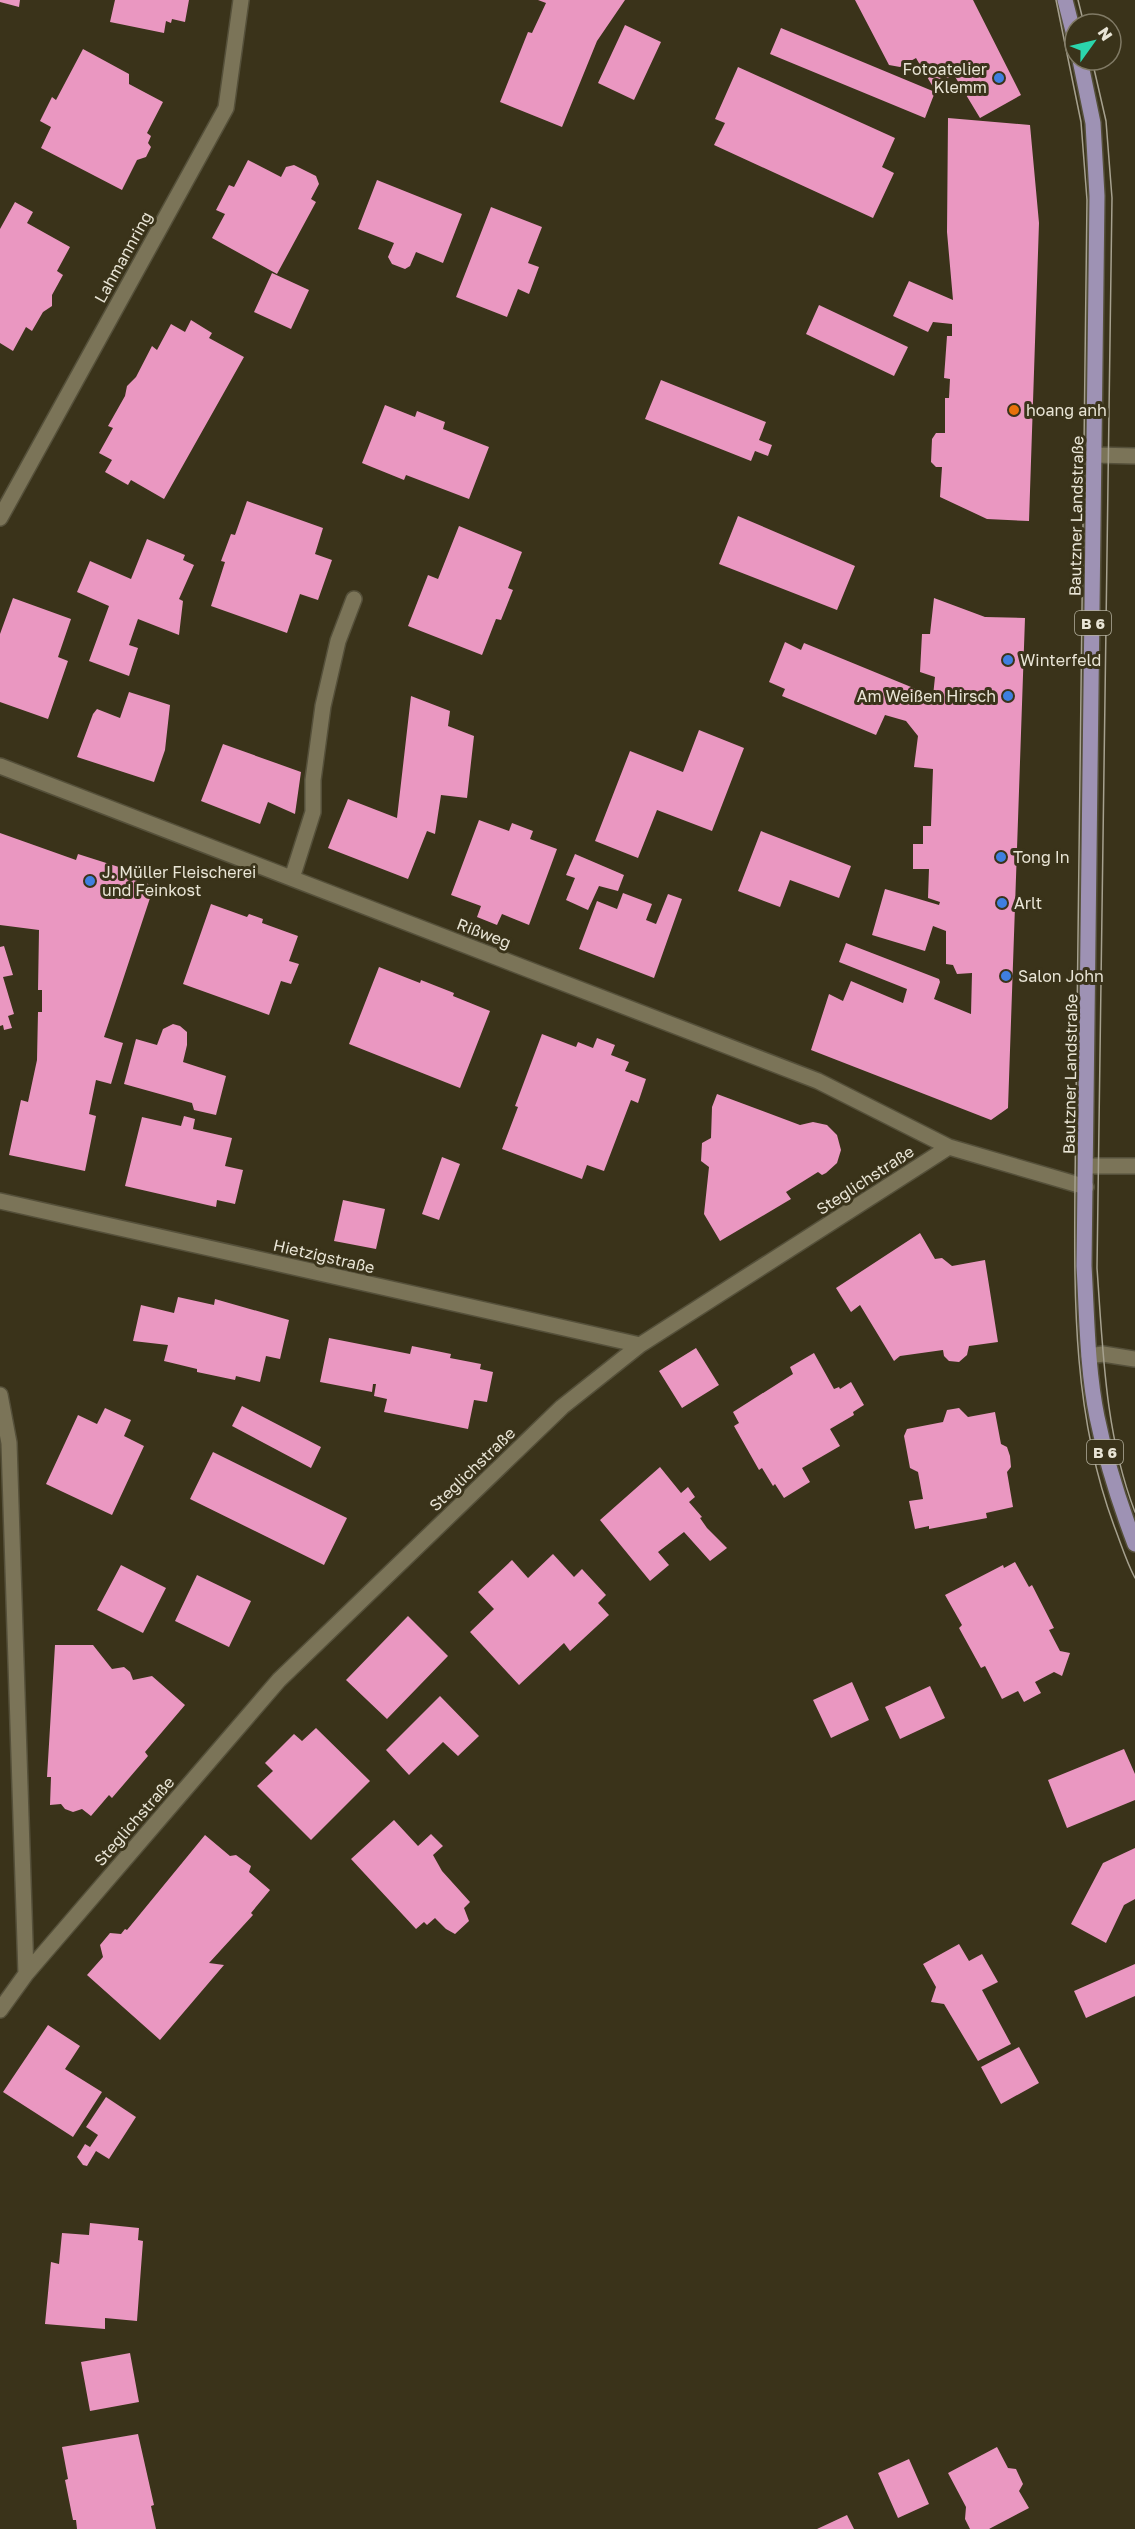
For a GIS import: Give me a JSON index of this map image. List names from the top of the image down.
{
  "streets": {
    "main road": ["Bautzner Landstraße", "B 6"],
    "street": [
      "Lahmannring",
      "Rißweg",
      "Steglichstraße",
      "Hietzigstraße"
    ]
  },
  "crossings": [
    ["Rißweg", "Steglichstraße"],
    ["Steglichstraße", "Hietzigstraße"]
  ],
  "places": [
    "Fotoatelier Klemm",
    "hoang anh",
    "Winterfeld",
    "Am Weißen Hirsch",
    "Tong In",
    "J. Müller Fleischerei und Feinkost",
    "Arlt",
    "Salon John"
  ],
  "north": "top right"
}
